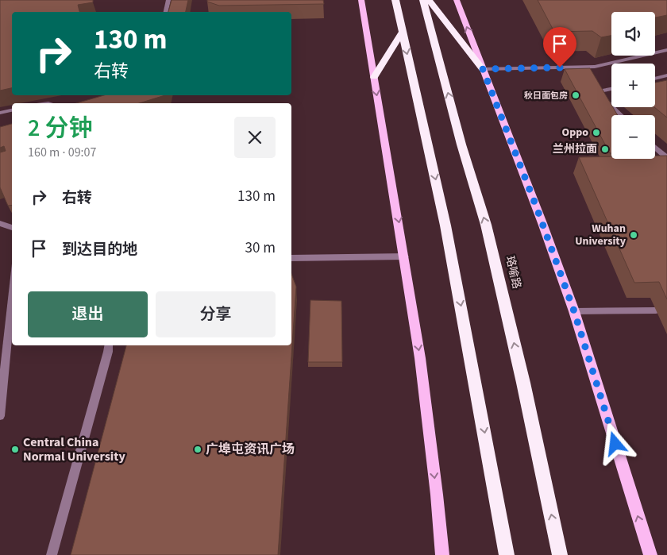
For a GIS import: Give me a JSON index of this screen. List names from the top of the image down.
{
  "streets": {
    "highway": ["珞喻路"]
  },
  "places": [
    "秋日面包房",
    "Oppo",
    "兰州拉面",
    "Wuhan University",
    "Central China Normal University",
    "广埠屯资讯广场"
  ],
  "page": {
    "map_buttons": ["+", "−"],
    "turn": ["130 m", "右转"],
    "heading": ["2 分钟", "160 m · 09:07"],
    "list": [
      {
        "name": "右转",
        "value": "130 m"
      },
      {
        "name": "到达目的地",
        "value": "30 m"
      }
    ],
    "buttons": ["退出", "分享"]
  }
}
